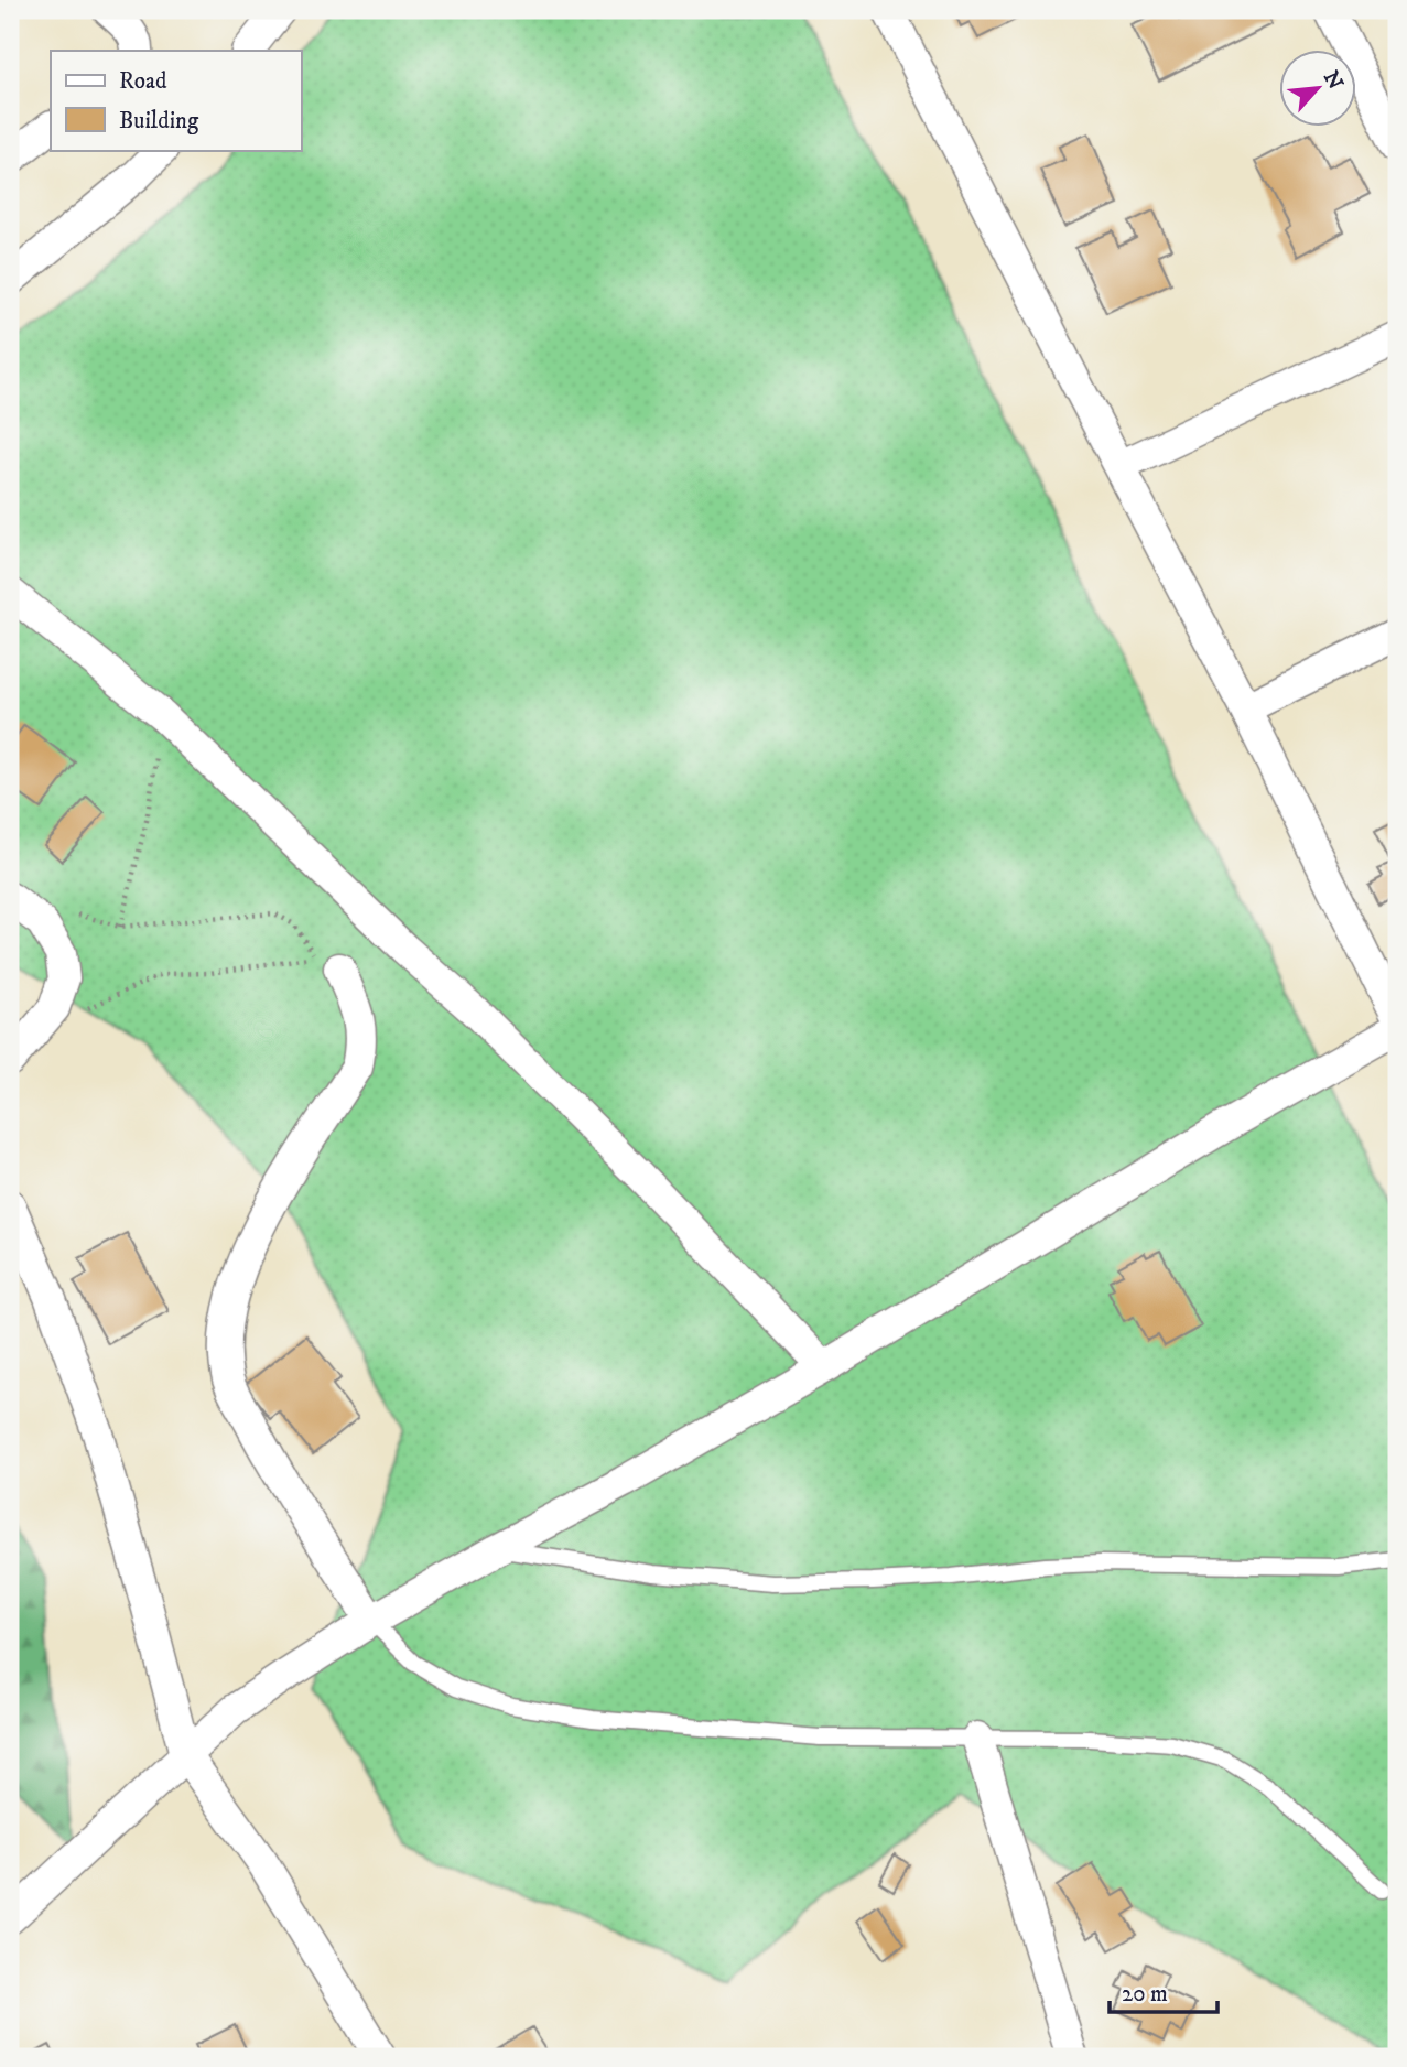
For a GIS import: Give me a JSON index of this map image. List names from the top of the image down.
{
  "legend": ["Road", "Building"],
  "scale_bar": "20 m",
  "north": "top right"
}
